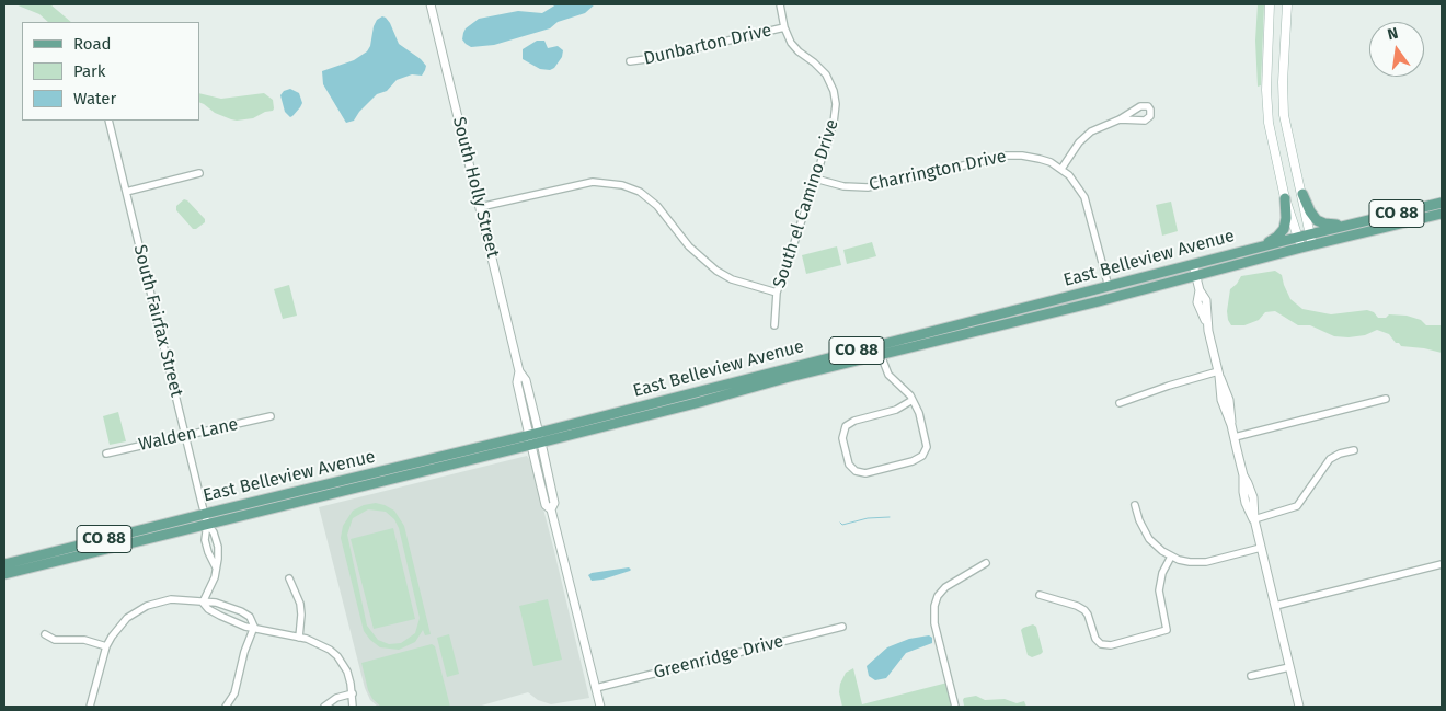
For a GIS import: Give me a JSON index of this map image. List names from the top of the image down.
{
  "streets": {
    "main road": ["CO 88", "East Belleview Avenue"],
    "street": [
      "Dunbarton Drive",
      "Charrington Drive",
      "South Holly Street",
      "South el Camino Drive",
      "South Fairfax Street",
      "Walden Lane",
      "Greenridge Drive"
    ]
  },
  "crossings": [
    ["Dunbarton Drive", "South el Camino Drive"],
    ["Charrington Drive", "South el Camino Drive"],
    ["Charrington Drive", "East Belleview Avenue"],
    ["South Holly Street", "East Belleview Avenue"],
    ["South Holly Street", "Greenridge Drive"],
    ["East Belleview Avenue", "South Fairfax Street"],
    ["South Fairfax Street", "Walden Lane"]
  ],
  "legend": ["Road", "Park", "Water"],
  "north": "top"
}
